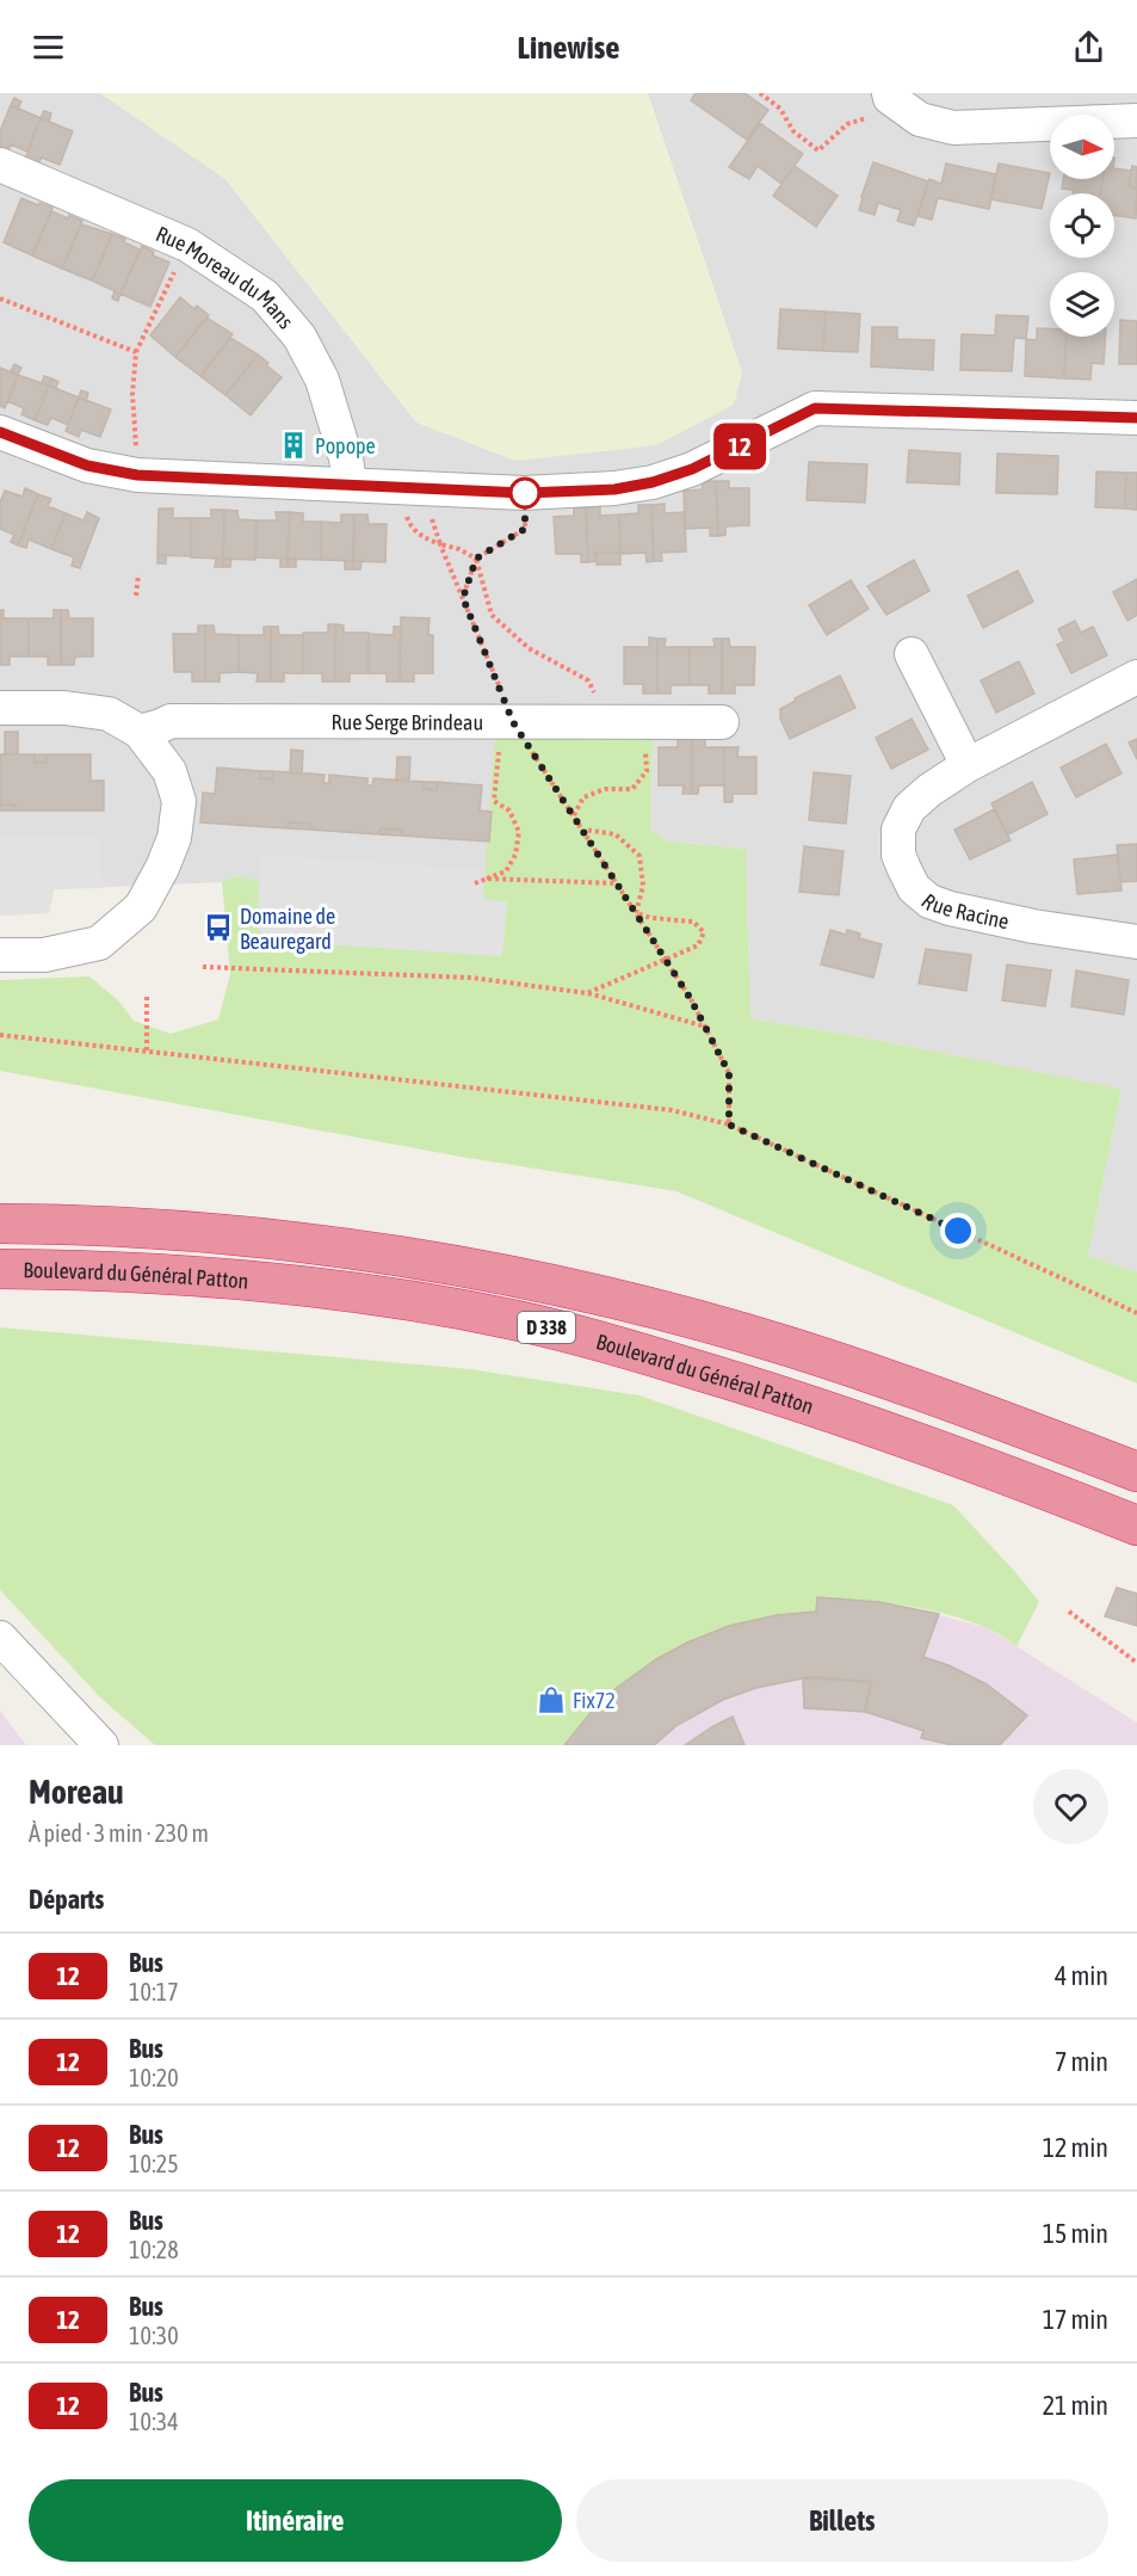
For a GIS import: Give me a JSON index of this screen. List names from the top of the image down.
{
  "streets": {
    "highway": ["Boulevard du Général Patton", "D 338"],
    "street": ["Rue Moreau du Mans", "Rue Serge Brindeau", "Rue Racine"]
  },
  "places": {
    "building": ["Popope"],
    "bus stop": ["Domaine de Beauregard"],
    "shop": ["Fix72"]
  },
  "lines": ["bus line 12"],
  "north": "right",
  "page": {
    "header": "Linewise",
    "on_map": "12",
    "heading": [
      ["Moreau", "À pied · 3 min · 230 m"],
      "Départs"
    ],
    "list": [
      {
        "mark": "12",
        "name": "Bus",
        "note": "10:17",
        "value": "4 min"
      },
      {
        "mark": "12",
        "name": "Bus",
        "note": "10:20",
        "value": "7 min"
      },
      {
        "mark": "12",
        "name": "Bus",
        "note": "10:25",
        "value": "12 min"
      },
      {
        "mark": "12",
        "name": "Bus",
        "note": "10:28",
        "value": "15 min"
      },
      {
        "mark": "12",
        "name": "Bus",
        "note": "10:30",
        "value": "17 min"
      },
      {
        "mark": "12",
        "name": "Bus",
        "note": "10:34",
        "value": "21 min"
      }
    ],
    "buttons": ["Itinéraire", "Billets"]
  }
}
